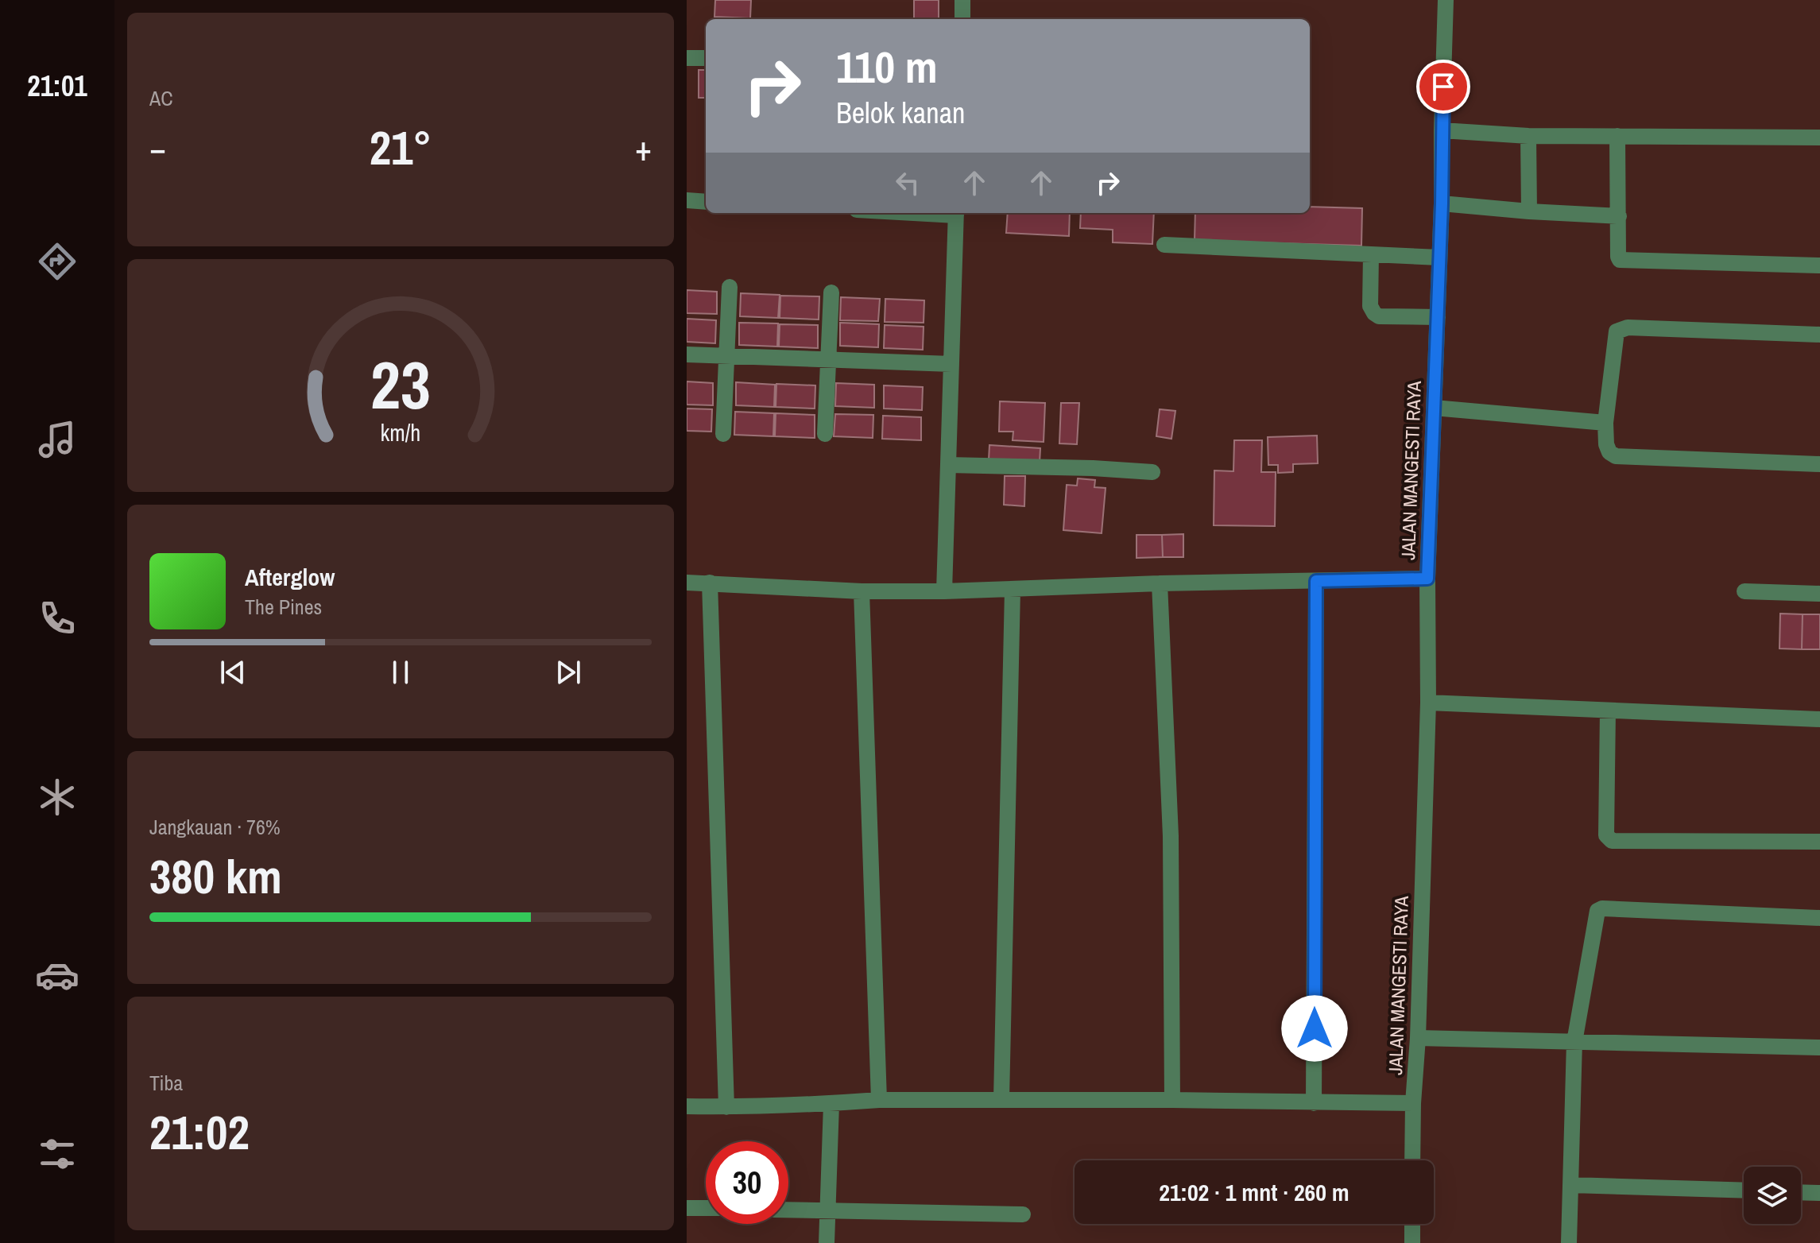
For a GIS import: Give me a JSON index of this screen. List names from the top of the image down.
{
  "streets": {
    "street": ["JALAN MANGESTI RAYA"]
  },
  "page": {
    "tabs": "21:01",
    "tile": [
      "AC",
      ["Jangkauan · 76%", "380 km"],
      ["Tiba", "21:02"]
    ],
    "turn": ["110 m", "Belok kanan"],
    "heat": ["−", "21°", "+"],
    "song": ["Afterglow", "The Pines"],
    "limit": "30",
    "trip": "21:02 · 1 mnt · 260 m",
    "gauge": ["23", "km/h"]
  }
}
